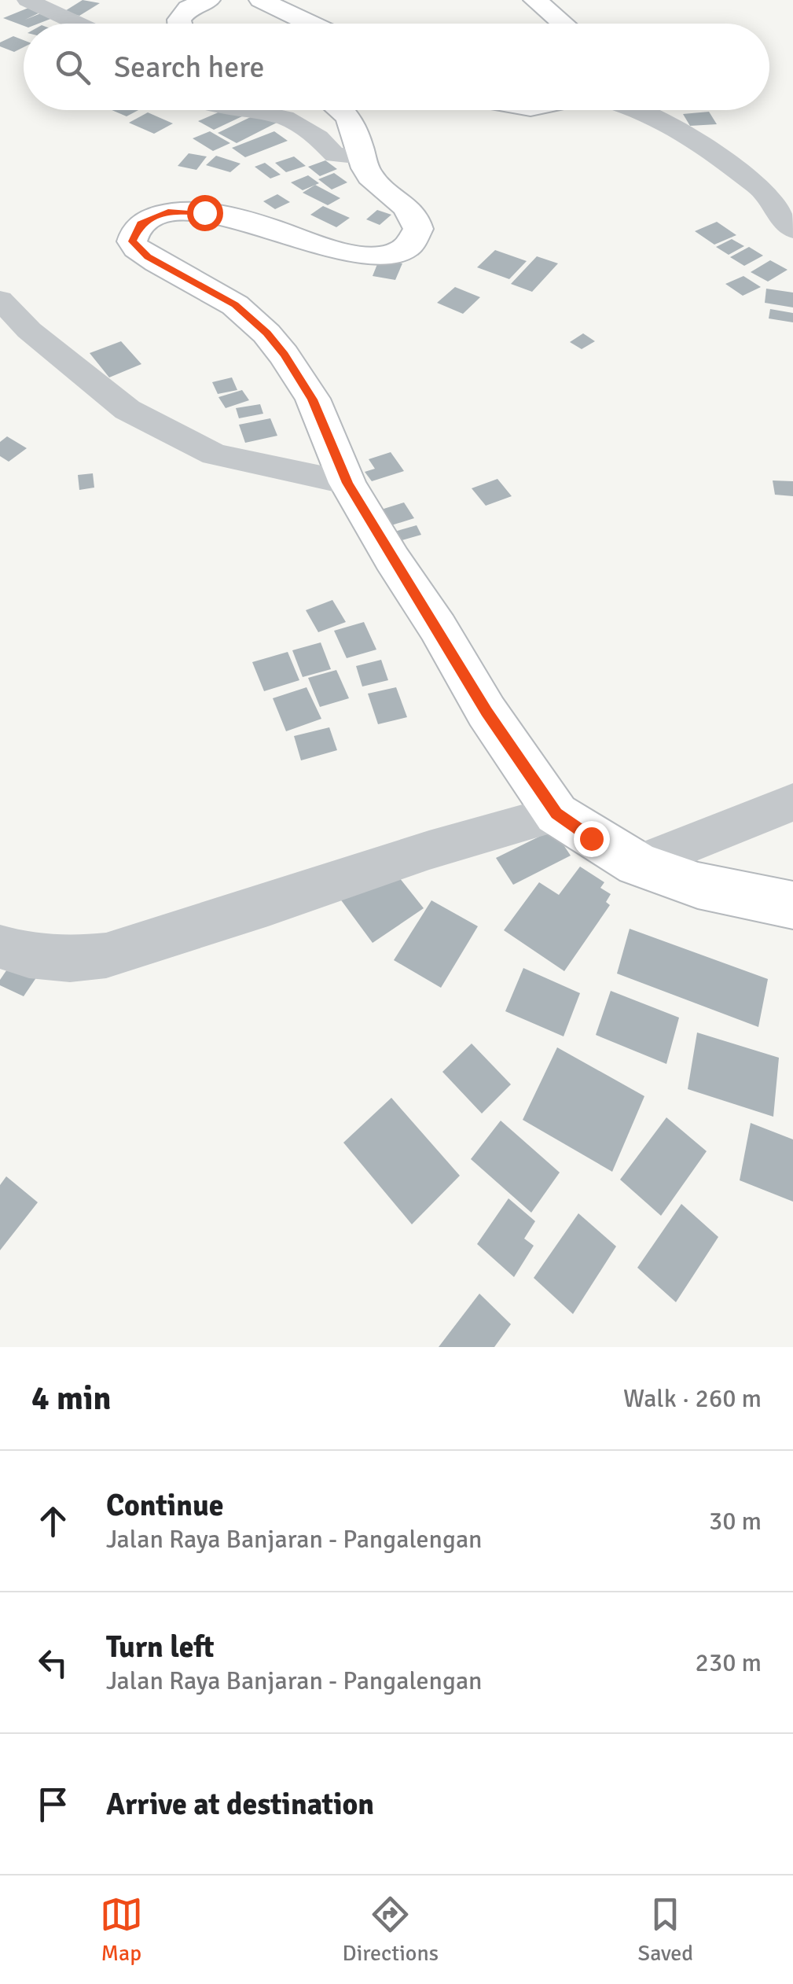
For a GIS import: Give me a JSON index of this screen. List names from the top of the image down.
{
  "page": {
    "search": "Search here",
    "heading": ["4 min", "Walk · 260 m"],
    "list": [
      ["Continue", "Jalan Raya Banjaran - Pangalengan", "30 m"],
      ["Turn left", "Jalan Raya Banjaran - Pangalengan", "230 m"],
      "Arrive at destination"
    ],
    "nav": ["Map", "Directions", "Saved"]
  }
}
